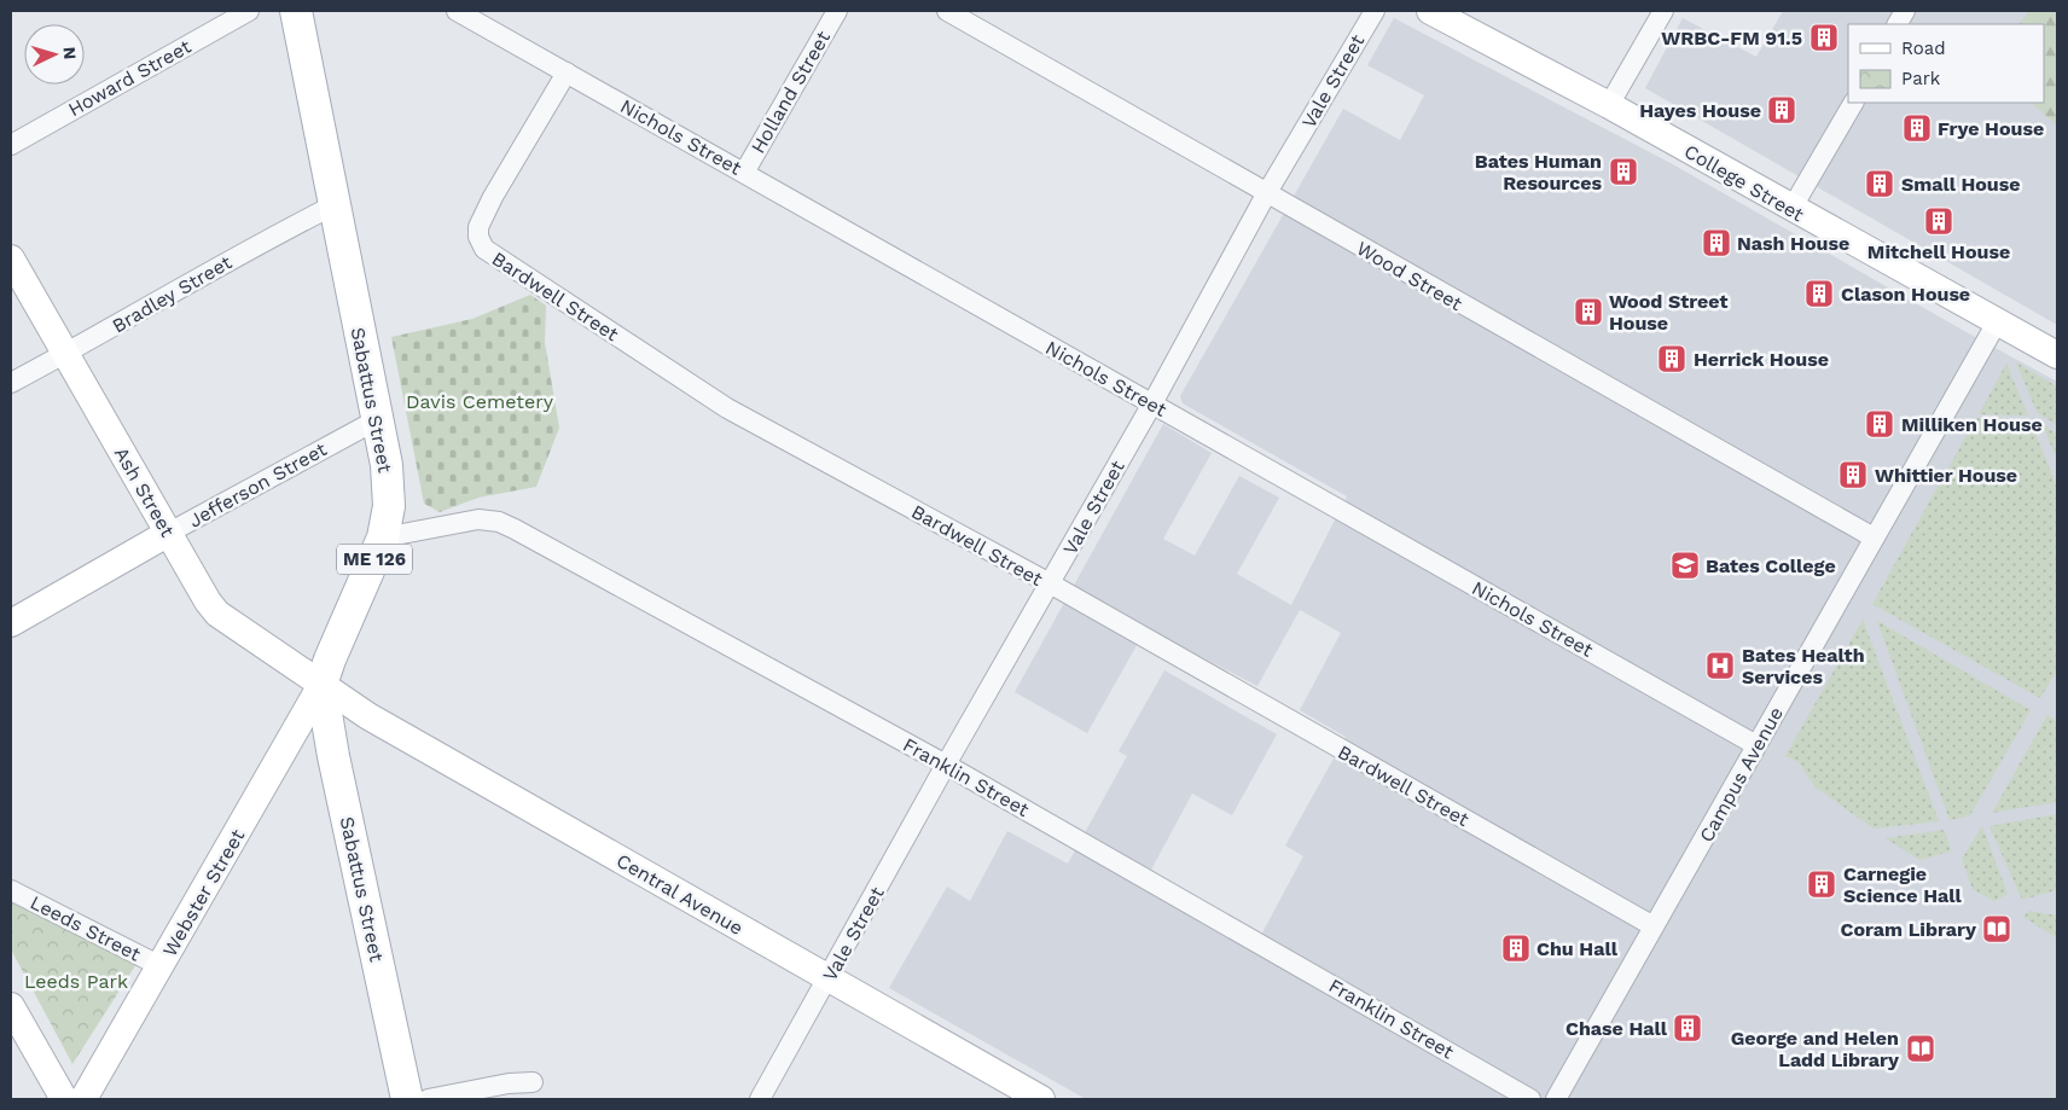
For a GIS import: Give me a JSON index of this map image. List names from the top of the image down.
{
  "streets": {
    "main road": ["Sabattus Street", "ME 126"],
    "street": [
      "Howard Street",
      "Vale Street",
      "Holland Street",
      "Nichols Street",
      "College Street",
      "Wood Street",
      "Bradley Street",
      "Bardwell Street",
      "Jefferson Street",
      "Ash Street",
      "Campus Avenue",
      "Franklin Street",
      "Webster Street",
      "Central Avenue",
      "Leeds Street"
    ]
  },
  "crossings": [
    ["Vale Street", "Nichols Street"],
    ["Vale Street", "Wood Street"],
    ["Vale Street", "Bardwell Street"],
    ["Vale Street", "Franklin Street"],
    ["Vale Street", "Central Avenue"],
    ["Holland Street", "Nichols Street"],
    ["Nichols Street", "Bardwell Street"],
    ["Nichols Street", "Campus Avenue"],
    ["College Street", "Campus Avenue"],
    ["Wood Street", "Campus Avenue"],
    ["Bradley Street", "Sabattus Street"],
    ["Bradley Street", "Ash Street"],
    ["Bardwell Street", "Campus Avenue"],
    ["Sabattus Street", "Jefferson Street"],
    ["Sabattus Street", "Ash Street"],
    ["Sabattus Street", "Franklin Street"],
    ["Sabattus Street", "Webster Street"],
    ["Sabattus Street", "Central Avenue"],
    ["Jefferson Street", "Ash Street"],
    ["Ash Street", "Webster Street"],
    ["Ash Street", "Central Avenue"],
    ["Webster Street", "Central Avenue"],
    ["Webster Street", "Leeds Street"]
  ],
  "parks": ["Davis Cemetery", "Leeds Park"],
  "places": {
    "building": [
      "WRBC-FM 91.5",
      "Hayes House",
      "Frye House",
      "Bates Human Resources",
      "Small House",
      "Mitchell House",
      "Nash House",
      "Clason House",
      "Wood Street House",
      "Herrick House",
      "Milliken House",
      "Whittier House",
      "Carnegie Science Hall",
      "Chu Hall",
      "Chase Hall"
    ],
    "school or university": ["Bates College"],
    "hospital": ["Bates Health Services"],
    "library": ["Coram Library", "George and Helen Ladd Library"]
  },
  "legend": ["Road", "Park"],
  "north": "right"
}
